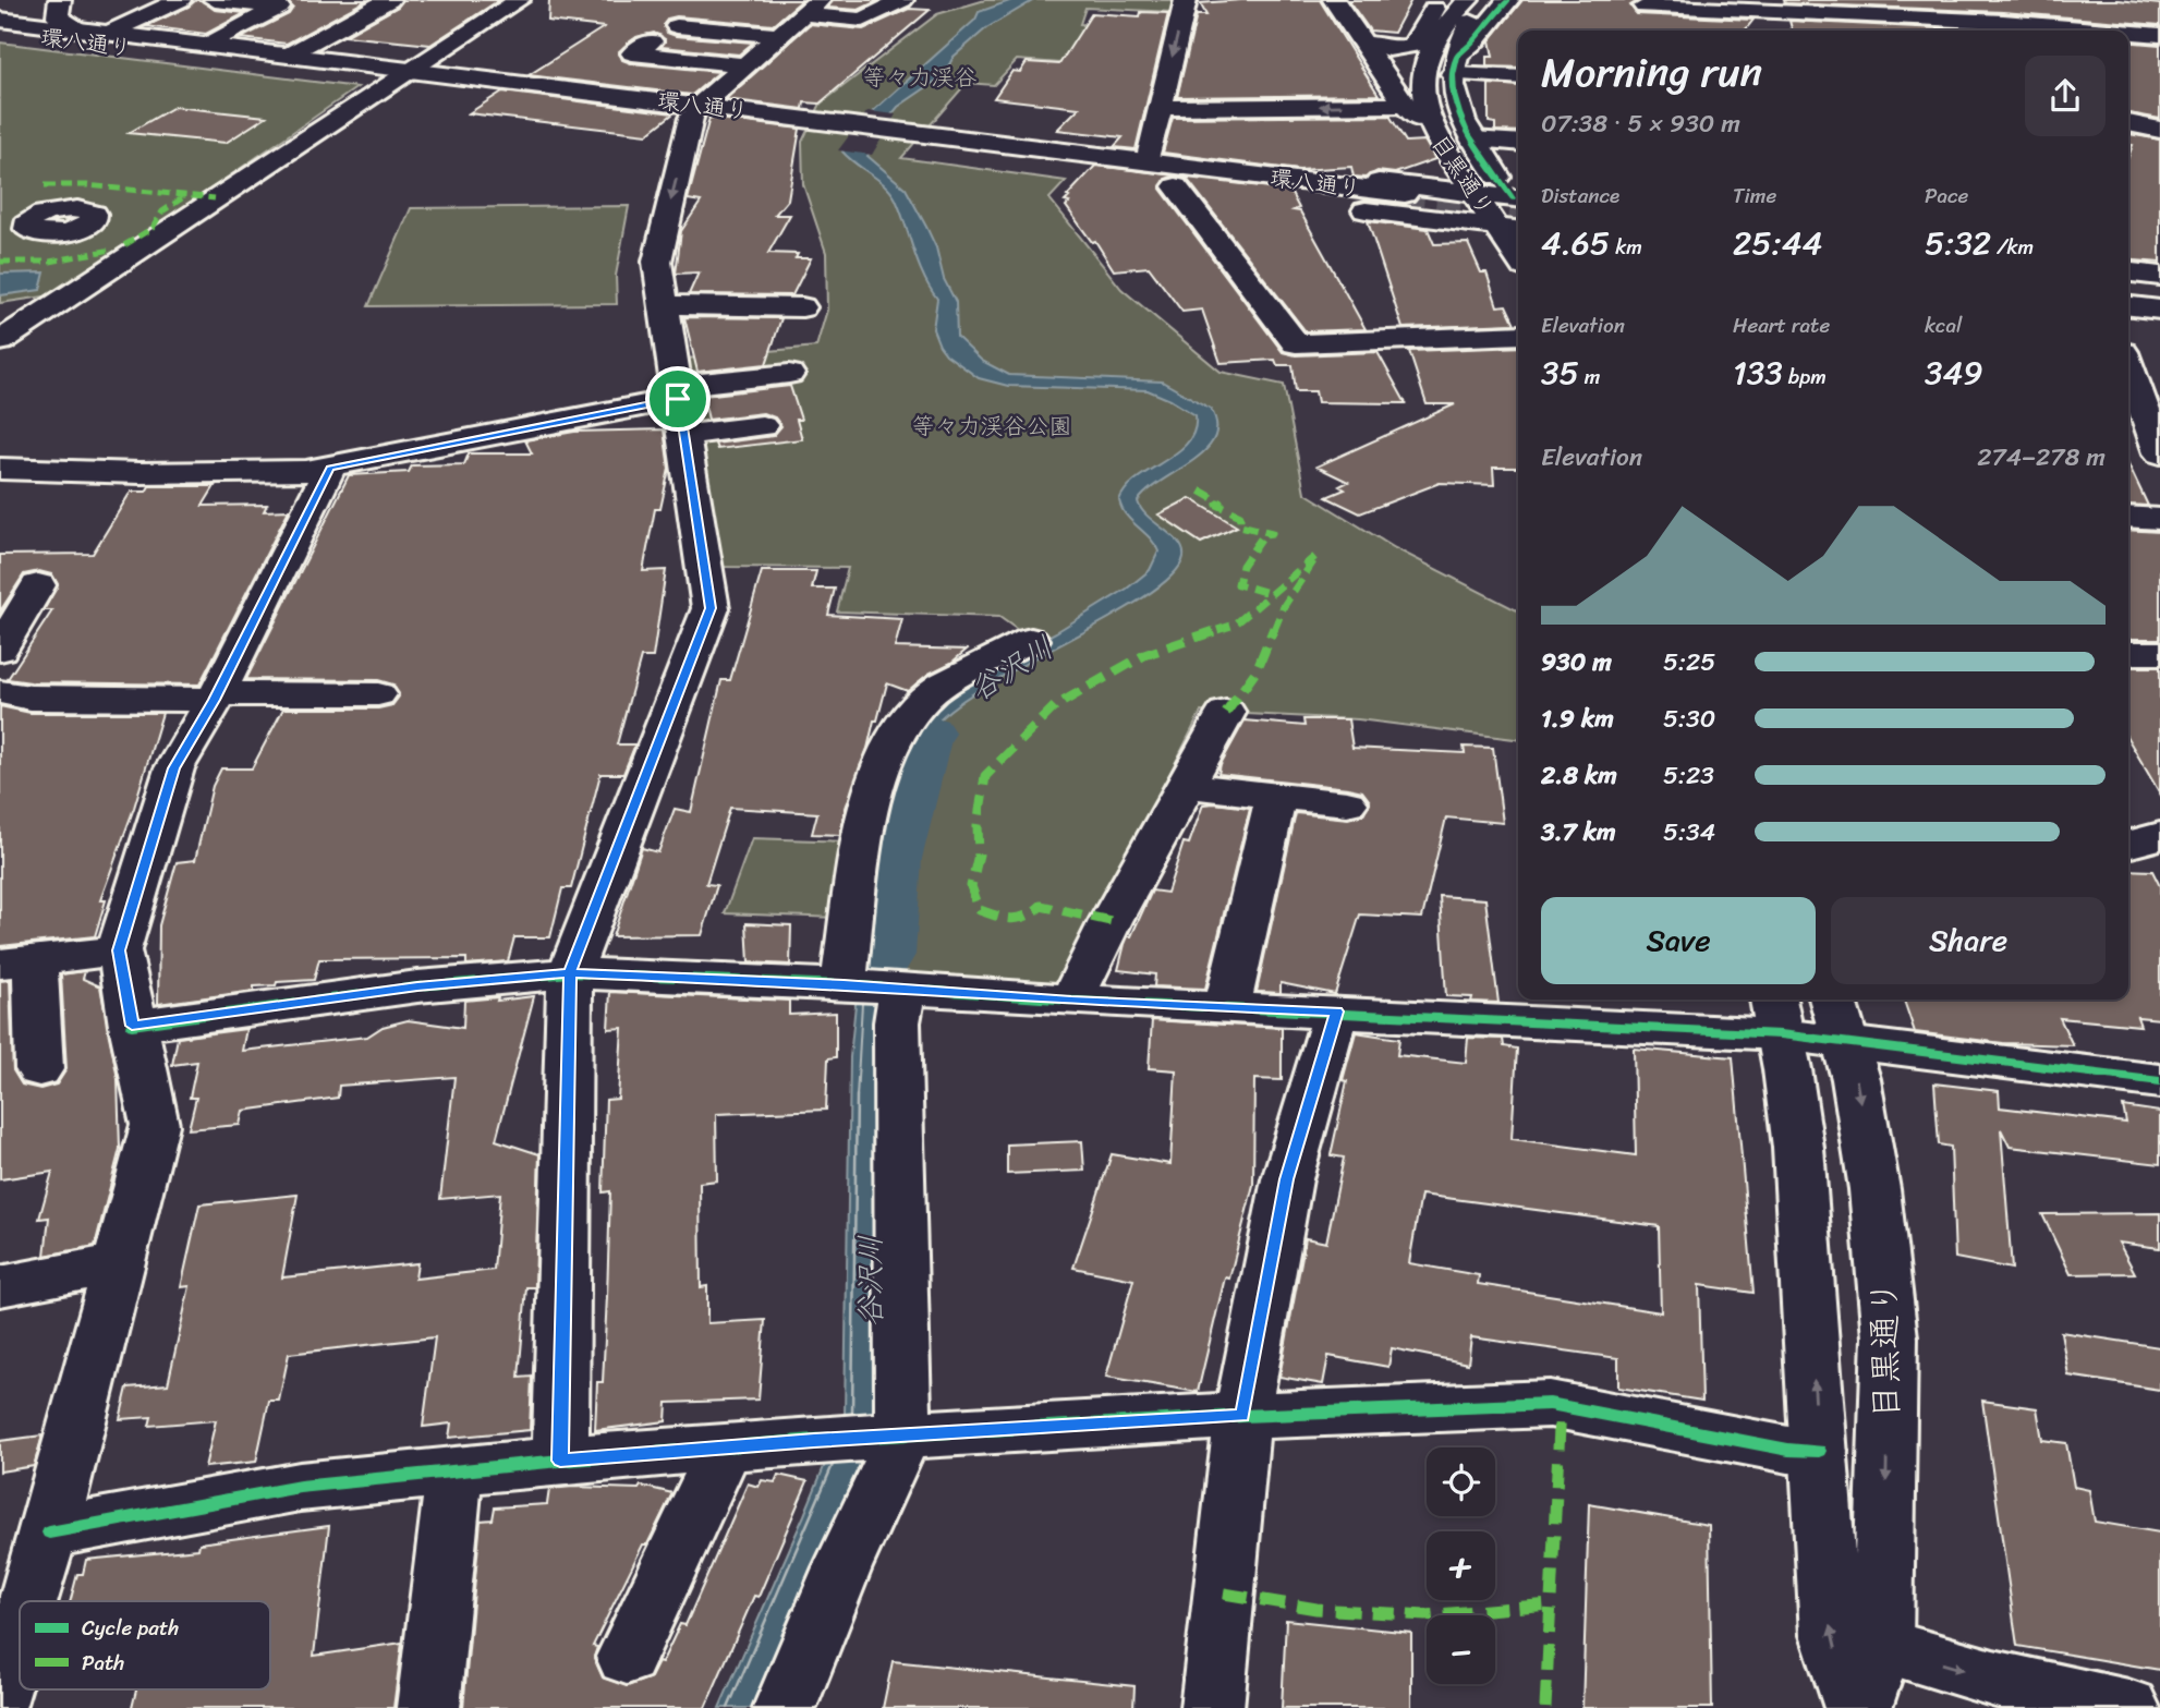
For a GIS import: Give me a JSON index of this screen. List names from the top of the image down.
{
  "streets": {
    "main road": ["環八通り", "目黒通り"]
  },
  "water": ["谷沢川"],
  "parks": ["等々力渓谷", "等々力渓谷公園"],
  "legend": ["Cycle path", "Path"],
  "page": {
    "heading": ["Morning run", "07:38 · 5 × 930 m"],
    "stats": [
      ["Distance", "4.65 km"],
      ["Time", "25:44"],
      ["Pace", "5:32 /km"],
      ["Elevation", "35 m"],
      ["Heart rate", "133 bpm"],
      ["kcal", "349"]
    ],
    "chart": ["Elevation", "274–278 m"],
    "list": [
      {
        "name": "930 m",
        "note": "5:25"
      },
      {
        "name": "1.9 km",
        "note": "5:30"
      },
      {
        "name": "2.8 km",
        "note": "5:23"
      },
      {
        "name": "3.7 km",
        "note": "5:34"
      }
    ],
    "buttons": ["Save", "Share"],
    "map_buttons": ["+", "−"]
  }
}
